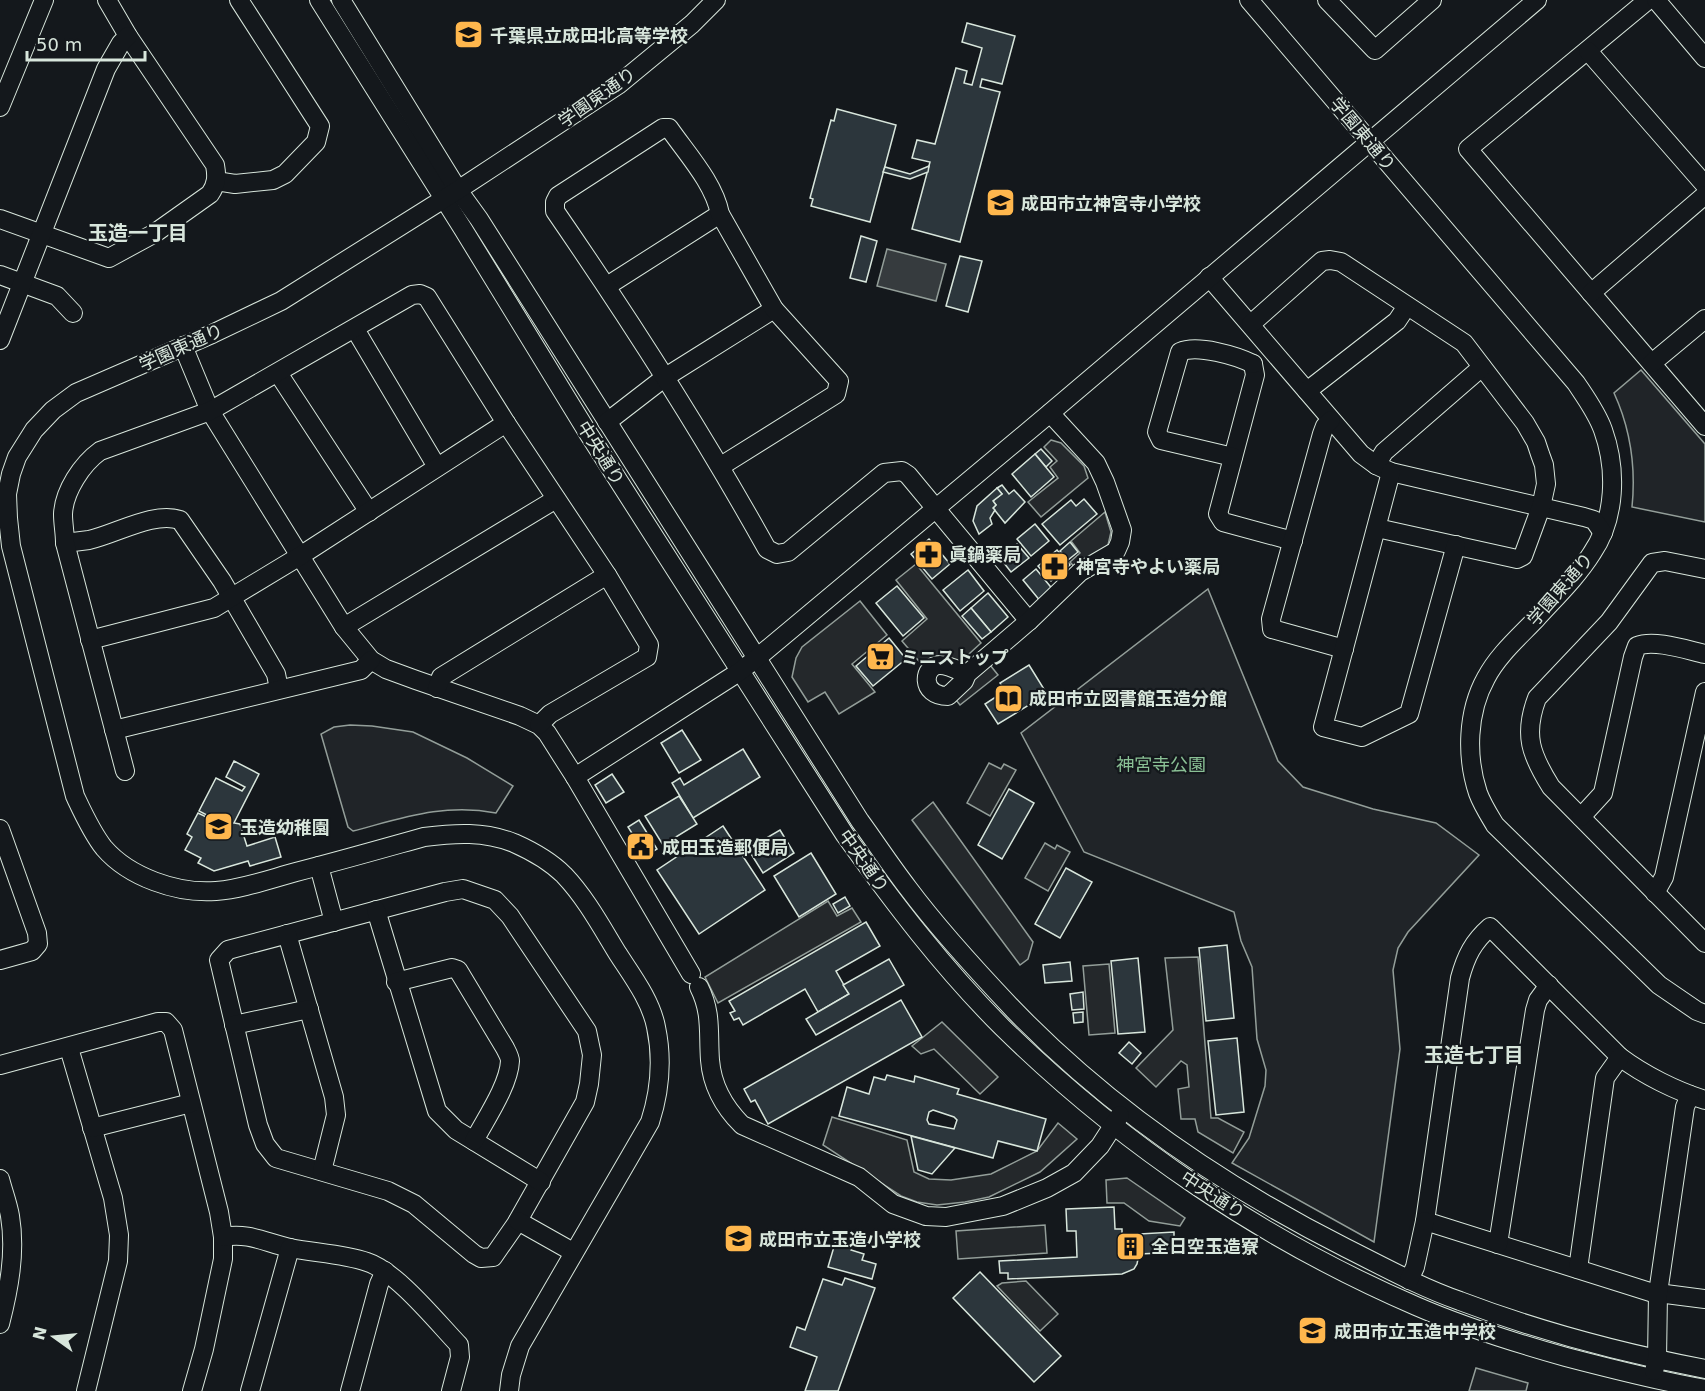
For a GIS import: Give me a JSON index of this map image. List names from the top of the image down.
{
  "streets": {
    "street": ["学園東通り", "中央通り"]
  },
  "crossings": [
    ["学園東通り", "中央通り"]
  ],
  "districts": ["玉造一丁目", "玉造七丁目"],
  "parks": ["神宮寺公園"],
  "places": {
    "school or university": [
      "千葉県立成田北高等学校",
      "成田市立神宮寺小学校",
      "玉造幼稚園",
      "成田市立玉造小学校",
      "成田市立玉造中学校"
    ],
    "pharmacy": ["眞鍋薬局", "神宮寺やよい薬局"],
    "supermarket": ["ミニストップ"],
    "library": ["成田市立図書館玉造分館"],
    "public building": ["成田玉造郵便局"],
    "building": ["全日空玉造寮"]
  },
  "scale_bar": "50 m",
  "north": "left"
}
